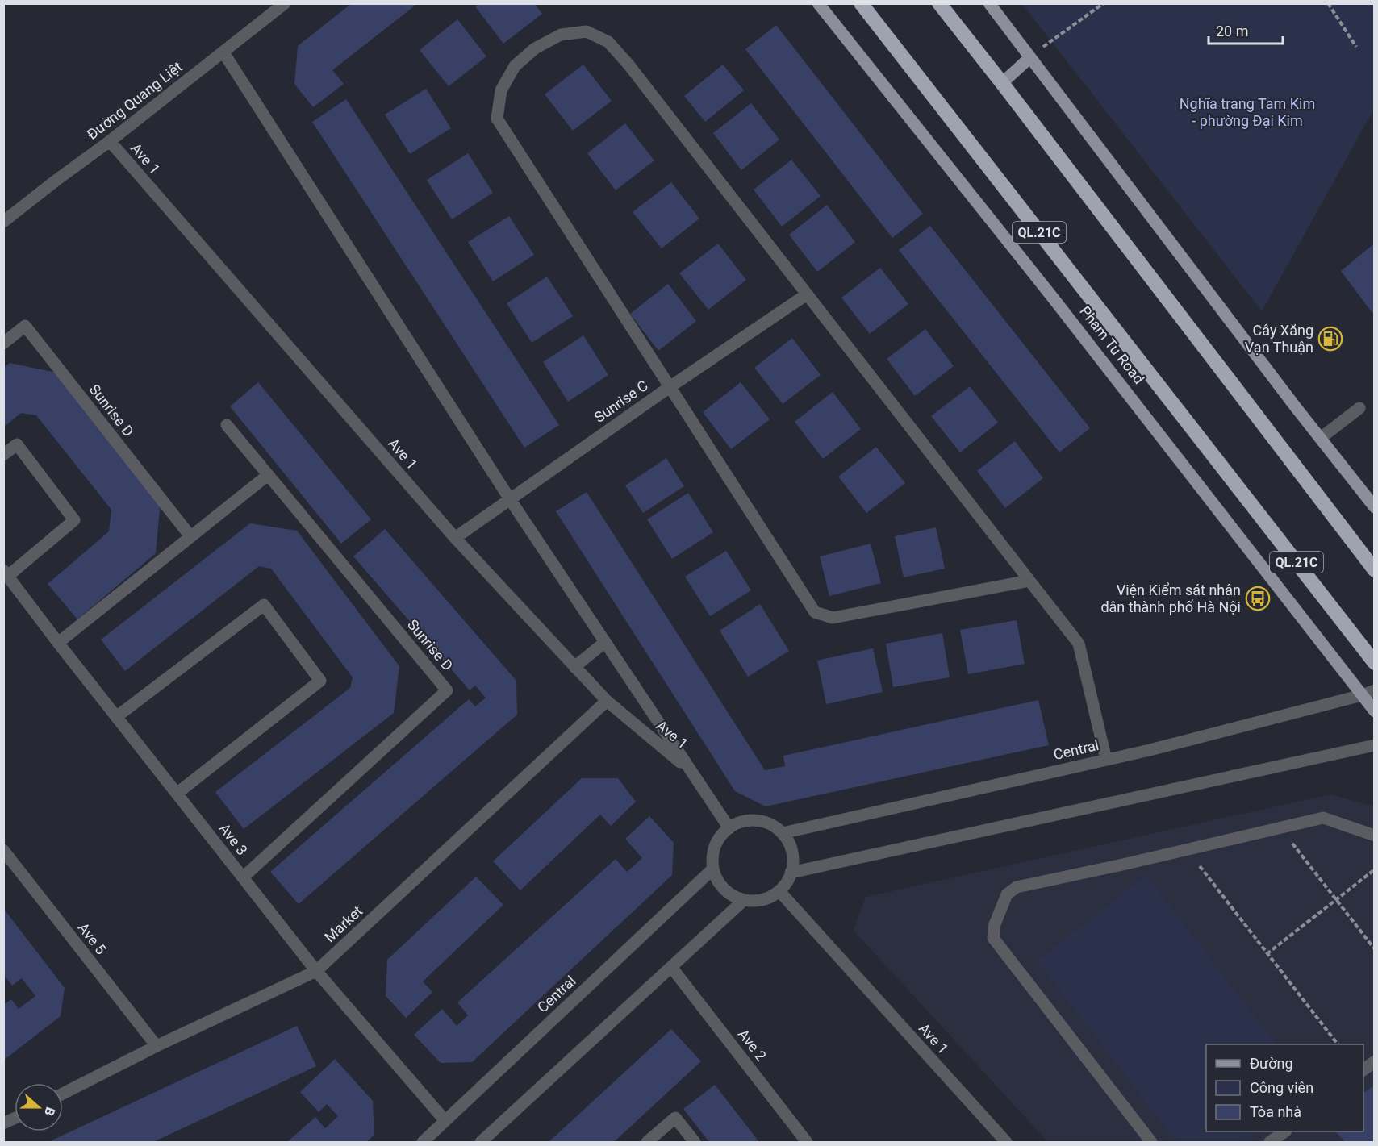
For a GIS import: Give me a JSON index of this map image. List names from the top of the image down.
{
  "streets": {
    "highway": ["QL.21C", "Pham Tu Road"],
    "street": [
      "Đường Quang Liệt",
      "Ave 1",
      "Sunrise C",
      "Sunrise D",
      "Central",
      "Ave 3",
      "Market",
      "Ave 5",
      "Ave 2"
    ]
  },
  "crossings": [
    ["Đường Quang Liệt", "Ave 1"],
    ["Ave 1", "Sunrise C"],
    ["Ave 1", "Central"],
    ["Ave 1", "Market"],
    ["Pham Tu Road", "Central"],
    ["Sunrise D", "Ave 3"],
    ["Central", "Ave 3"],
    ["Ave 3", "Market"],
    ["Market", "Ave 5"]
  ],
  "parks": ["Nghĩa trang Tam Kim - phường Đại Kim"],
  "places": {
    "fuel station": ["Cây Xăng Vạn Thuận"],
    "bus stop": ["Viện Kiểm sát nhân dân thành phố Hà Nội"]
  },
  "legend": ["Đường", "Công viên", "Tòa nhà"],
  "scale_bar": "20 m",
  "north": "right"
}
